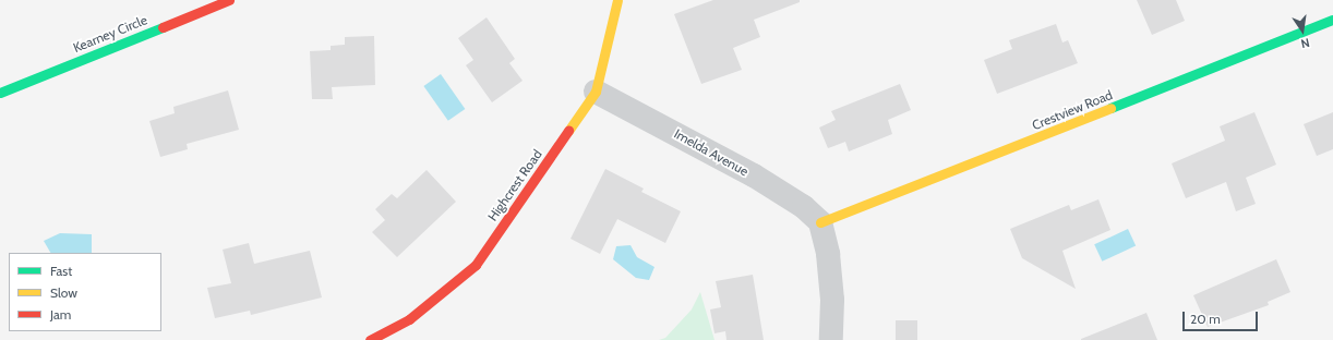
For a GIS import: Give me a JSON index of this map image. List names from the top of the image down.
{
  "streets": {
    "street": [
      "Kearney Circle",
      "Crestview Road",
      "Imelda Avenue",
      "Highcrest Road"
    ]
  },
  "crossings": [
    ["Crestview Road", "Imelda Avenue"],
    ["Imelda Avenue", "Highcrest Road"]
  ],
  "legend": ["Fast", "Slow", "Jam"],
  "scale_bar": "20 m",
  "north": "bottom"
}
